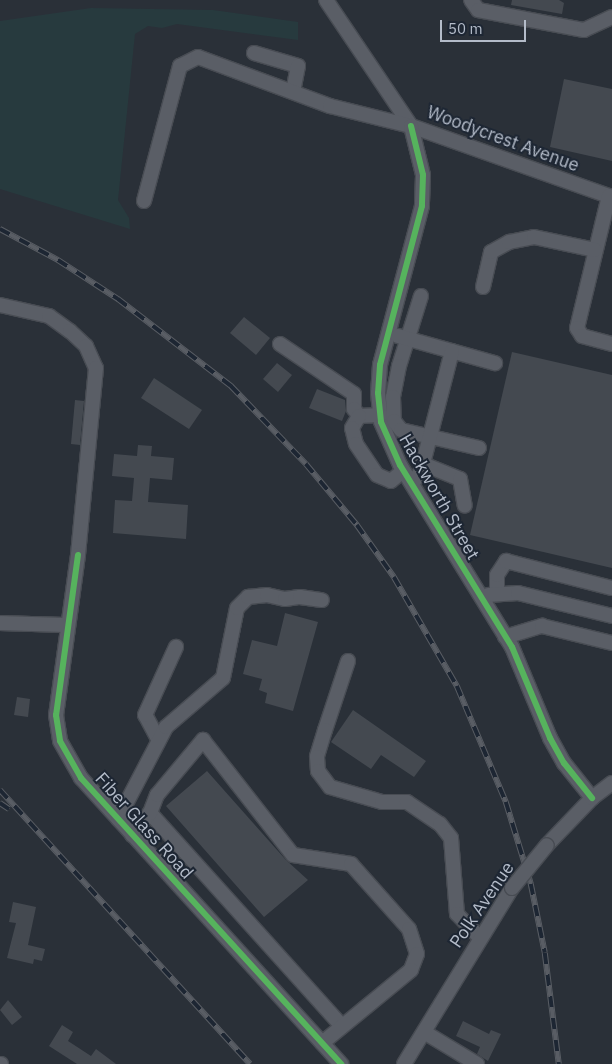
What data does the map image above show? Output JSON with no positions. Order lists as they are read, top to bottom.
{
  "streets": {
    "street": [
      "Woodycrest Avenue",
      "Hackworth Street",
      "Fiber Glass Road",
      "Polk Avenue"
    ]
  },
  "crossings": [
    ["Woodycrest Avenue", "Hackworth Street"],
    ["Hackworth Street", "Polk Avenue"]
  ],
  "scale_bar": "50 m"
}
